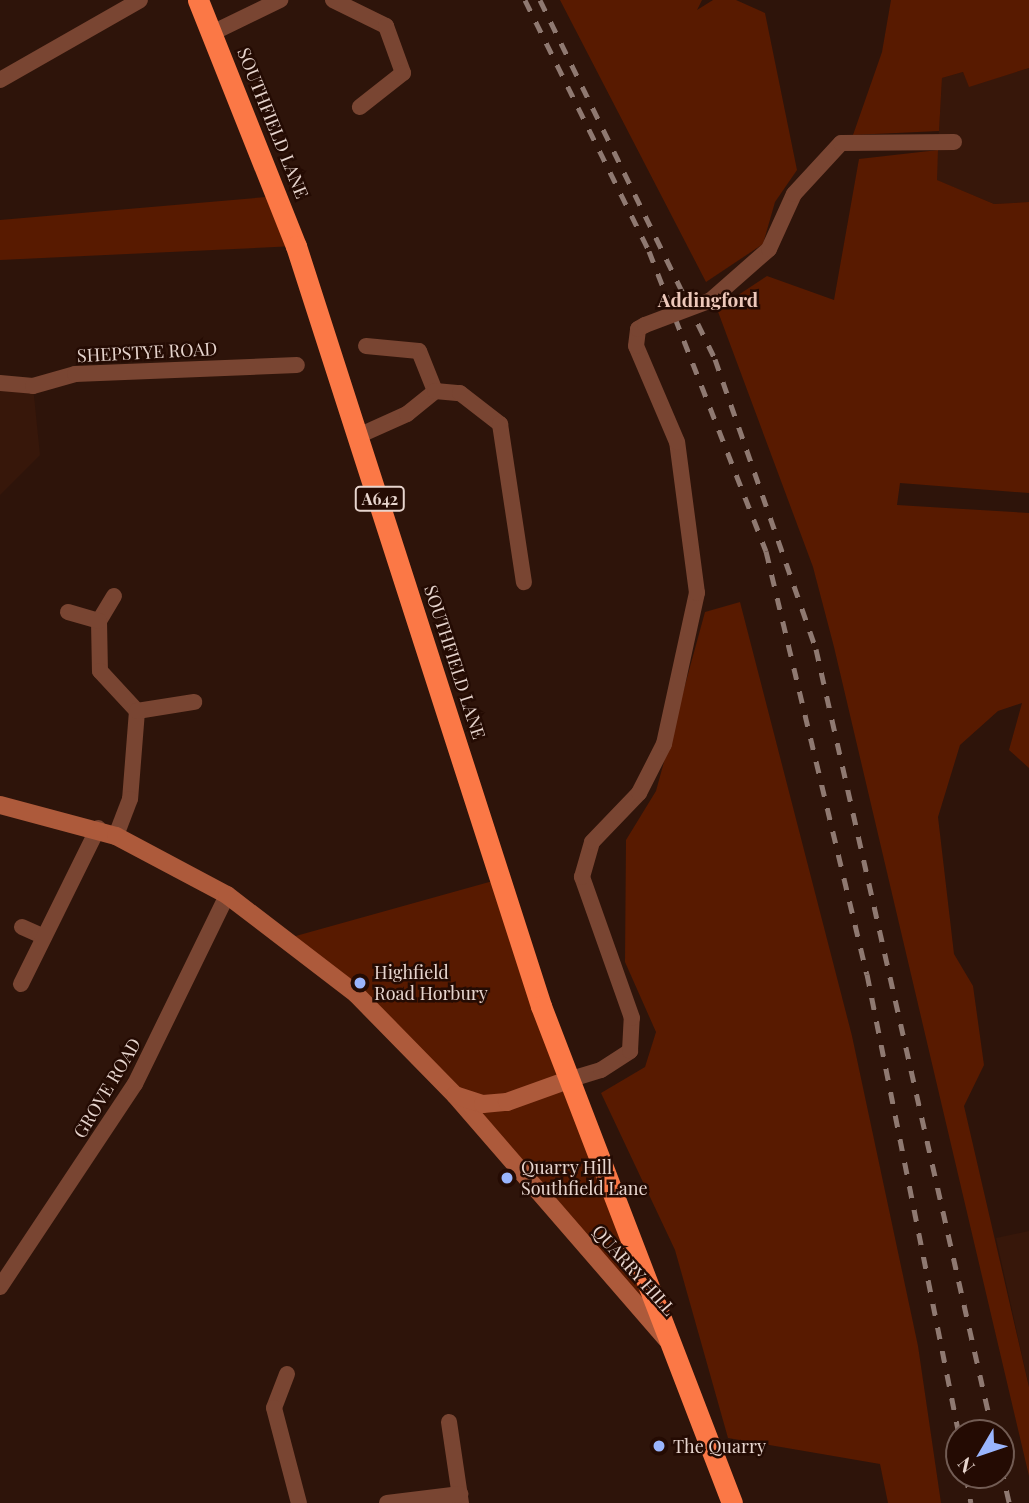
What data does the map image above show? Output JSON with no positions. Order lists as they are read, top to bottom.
{
  "streets": {
    "highway": ["SOUTHFIELD LANE", "A642", "QUARRY HILL"],
    "street": ["SHEPSTYE ROAD", "GROVE ROAD"]
  },
  "crossings": [
    ["SOUTHFIELD LANE", "QUARRY HILL"],
    ["GROVE ROAD", "QUARRY HILL"]
  ],
  "districts": ["Addingford"],
  "places": ["Highfield Road Horbury", "Quarry Hill Southfield Lane", "The Quarry"],
  "north": "bottom left"
}
